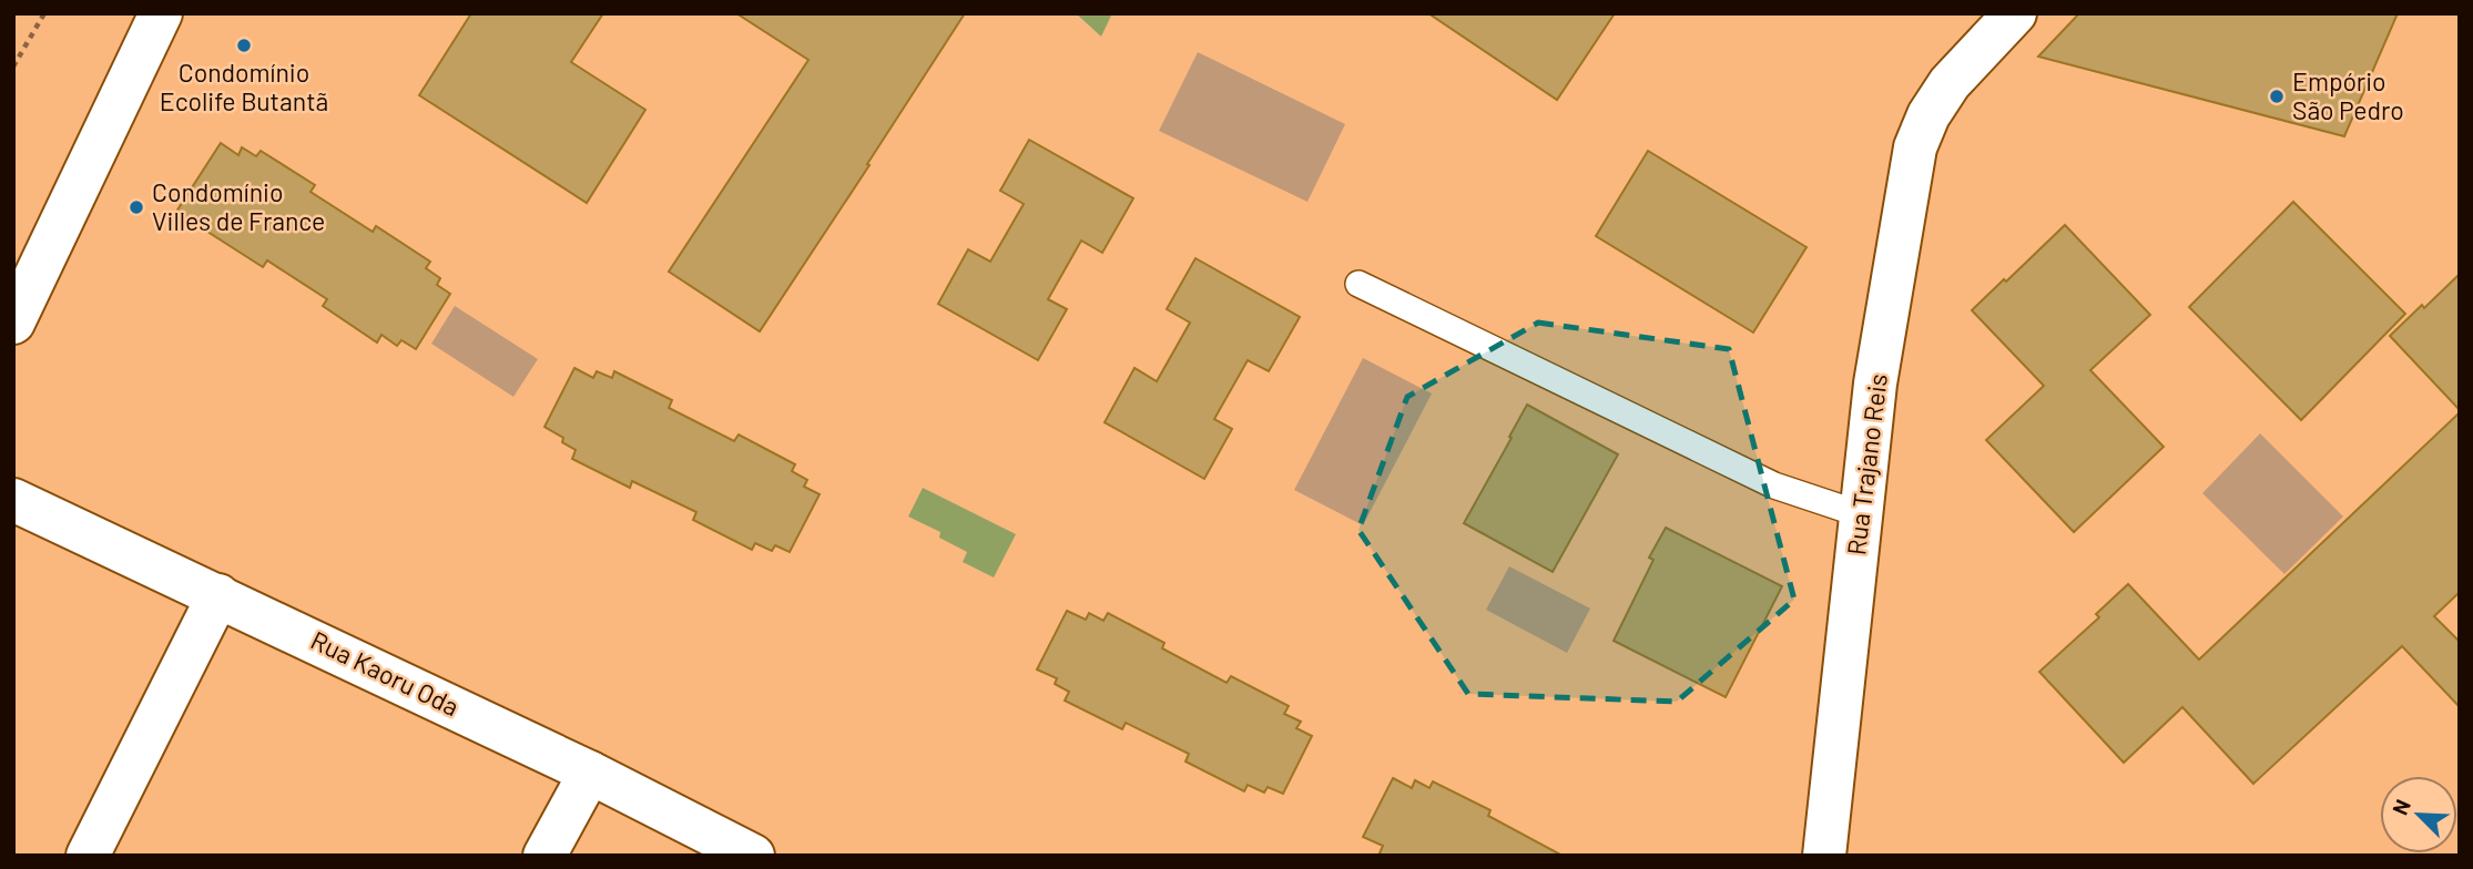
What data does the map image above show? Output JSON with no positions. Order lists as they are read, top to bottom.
{
  "streets": {
    "street": ["Rua Trajano Reis", "Rua Kaoru Oda"]
  },
  "places": ["Condomínio Ecolife Butantã", "Empório São Pedro", "Condomínio Villes de France"],
  "north": "top left"
}
